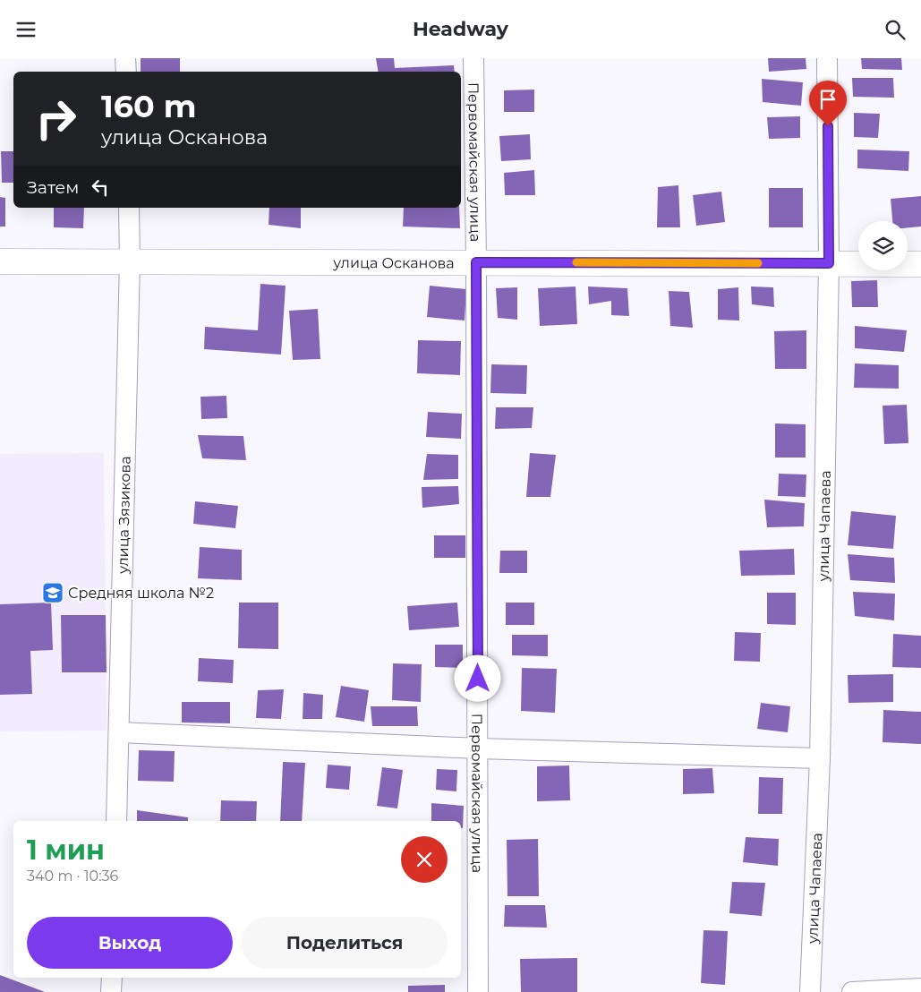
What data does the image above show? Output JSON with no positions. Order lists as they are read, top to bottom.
{
  "streets": {
    "main road": ["улица Осканова"],
    "street": ["Первомайская улица", "улица Зязикова", "улица Чапаева"]
  },
  "crossings": [
    ["Первомайская улица", "улица Осканова"],
    ["улица Осканова", "улица Зязикова"],
    ["улица Осканова", "улица Чапаева"]
  ],
  "places": {
    "school or university": ["Средняя школа №2"]
  },
  "page": {
    "header": "Headway",
    "turn": ["160 m", "улица Осканова"],
    "then": "Затем",
    "heading": ["1 мин", "340 m · 10:36"],
    "buttons": ["Выход", "Поделиться"]
  }
}
